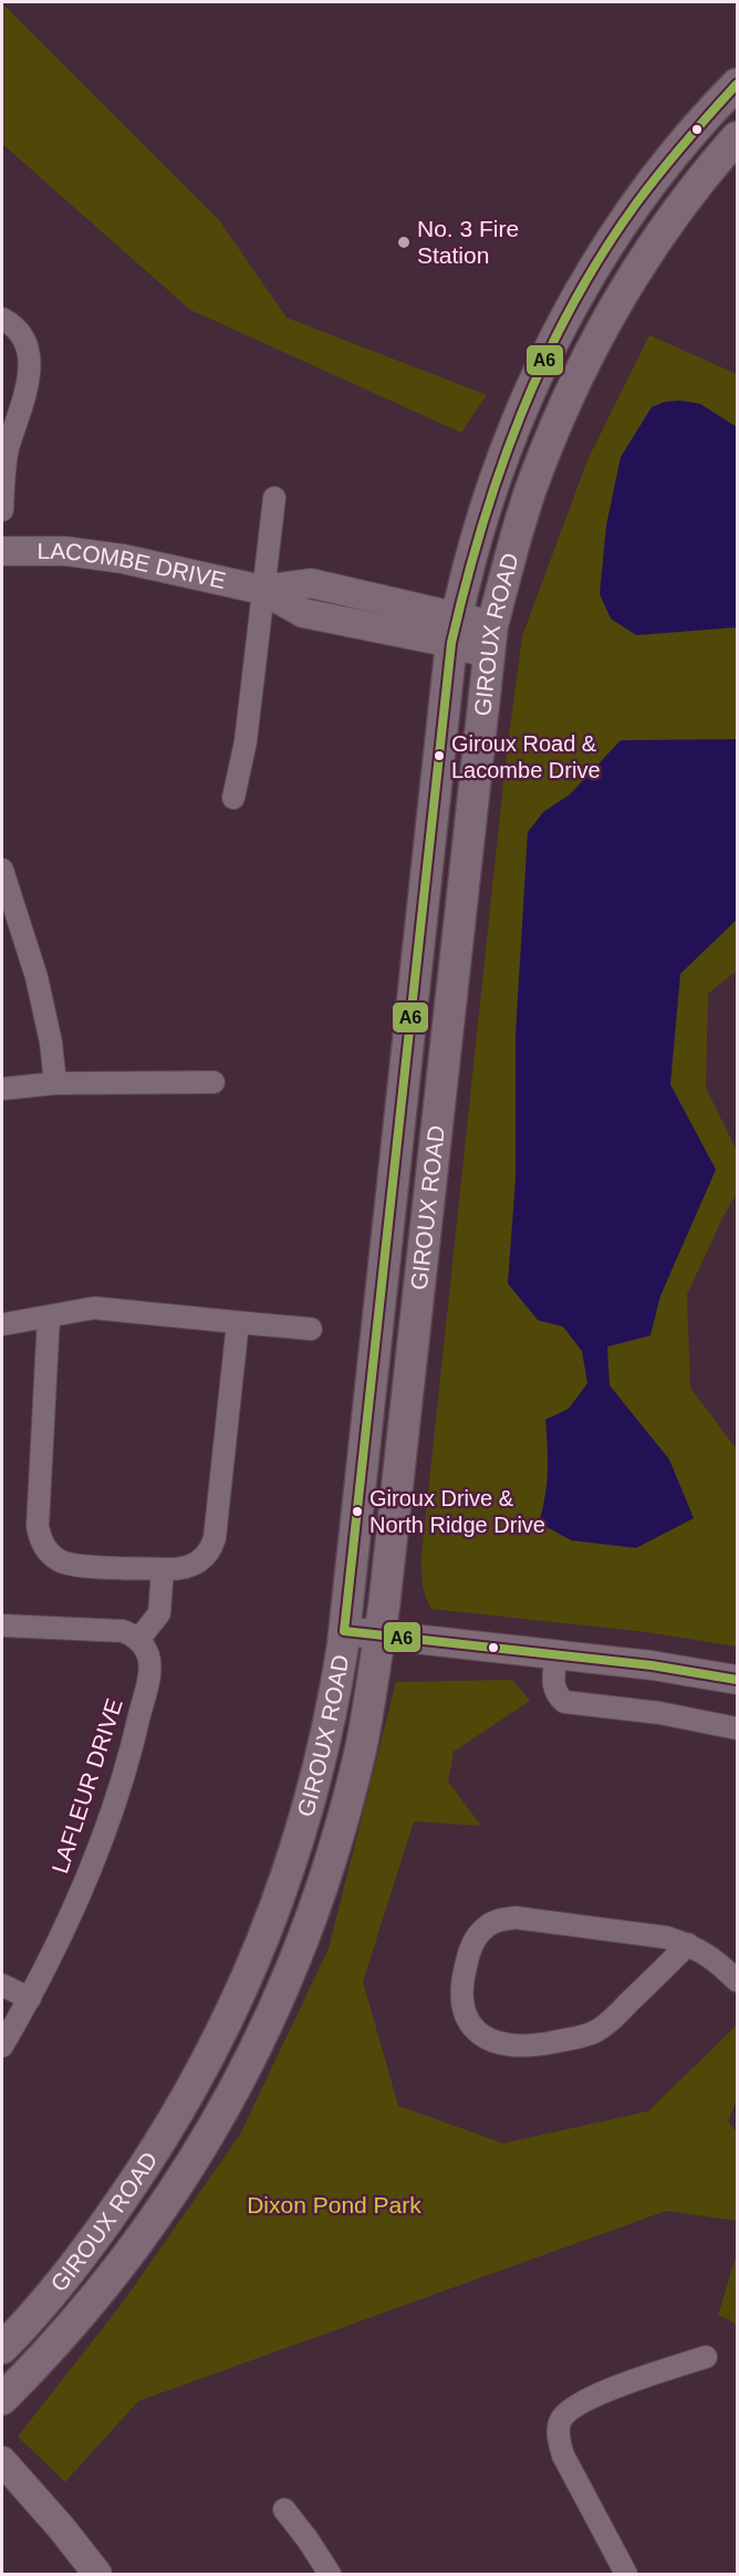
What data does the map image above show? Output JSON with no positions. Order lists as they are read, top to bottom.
{
  "streets": {
    "main road": ["GIROUX ROAD"],
    "street": ["LACOMBE DRIVE", "LAFLEUR DRIVE"]
  },
  "crossings": [
    ["LACOMBE DRIVE", "GIROUX ROAD"]
  ],
  "parks": ["Dixon Pond Park"],
  "places": ["No. 3 Fire Station", "Giroux Road & Lacombe Drive", "Giroux Drive & North Ridge Drive"],
  "lines": ["transit line A6"]
}
